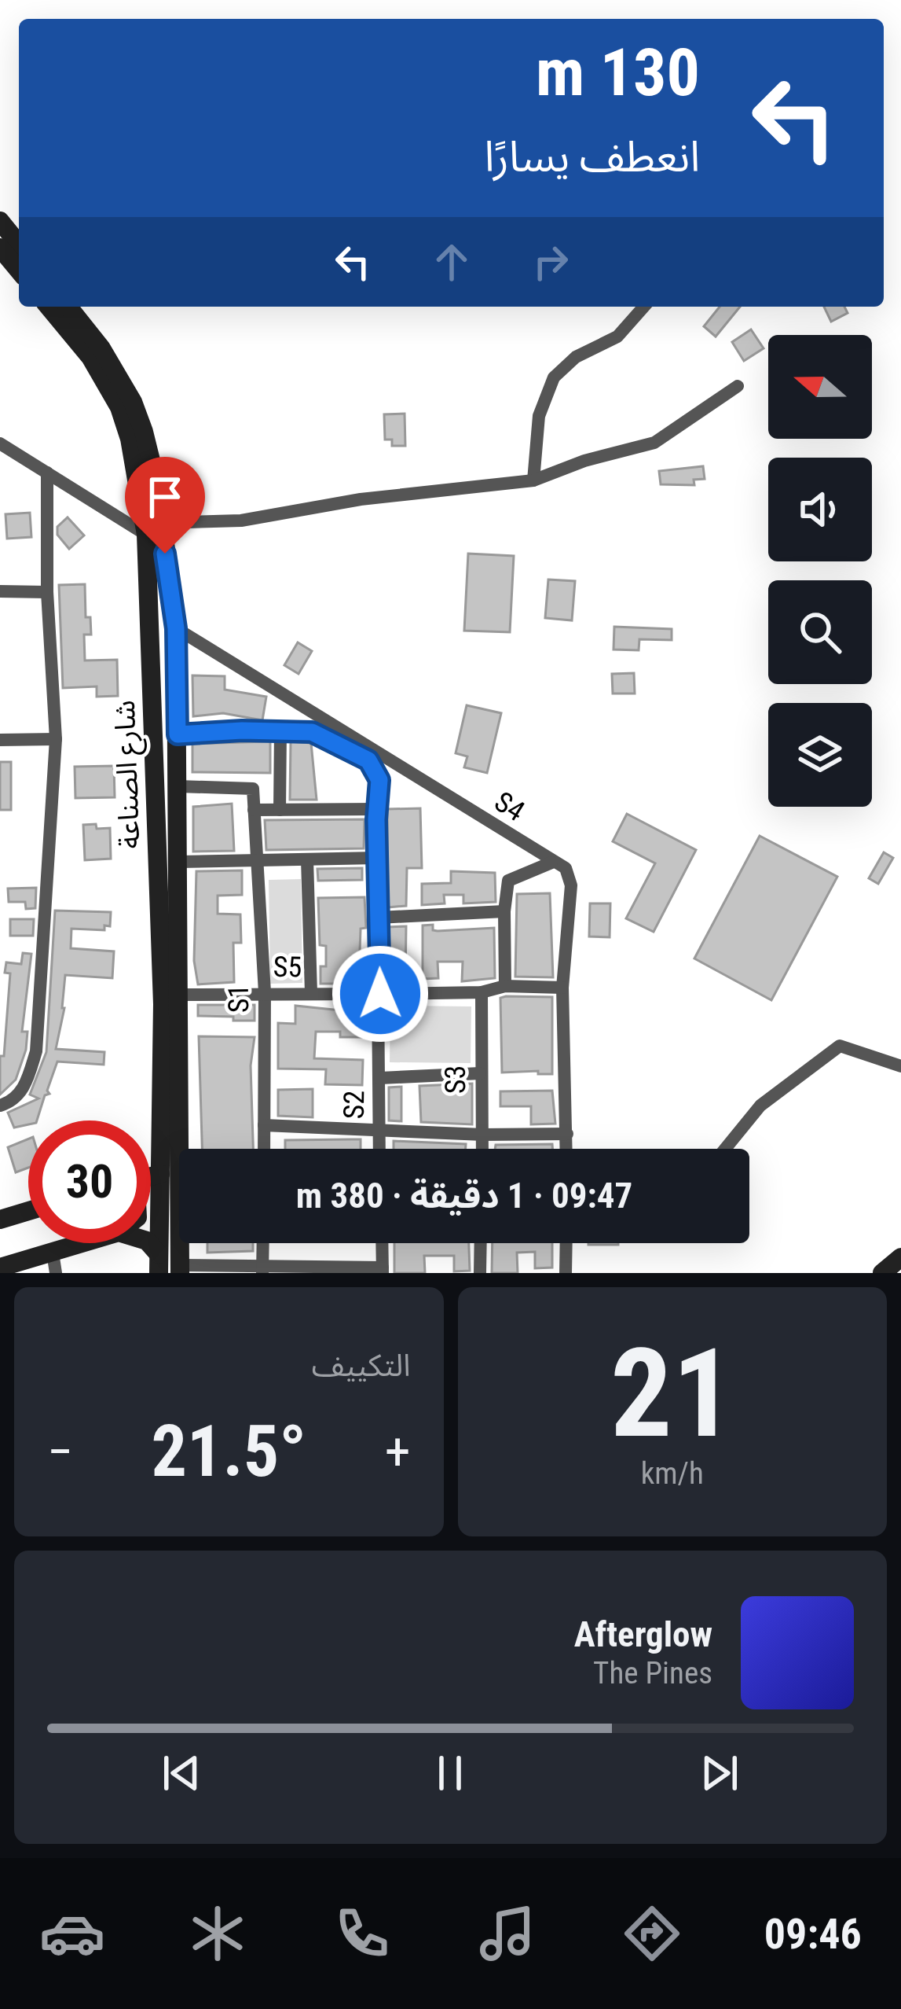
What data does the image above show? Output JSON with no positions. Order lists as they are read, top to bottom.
{
  "streets": {
    "main road": ["شارع الصناعة"],
    "street": [
      "S4",
      "S5",
      "S1",
      "S3",
      "S2"
    ]
  },
  "crossings": [
    ["شارع الصناعة", "S4"],
    ["شارع الصناعة", "S5"],
    ["شارع الصناعة", "S2"],
    ["S5", "S1"],
    ["S5", "S3"],
    ["S5", "S2"]
  ],
  "north": "left",
  "page": {
    "turn": ["130 m", "انعطف يسارًا"],
    "limit": "30",
    "trip": "09:47 · 1 دقيقة · 380 m",
    "tile": [
      ["21", "km/h"],
      "التكييف"
    ],
    "heat": ["−", "21.5°", "+"],
    "song": ["Afterglow", "The Pines"],
    "tabs": "09:46"
  }
}
